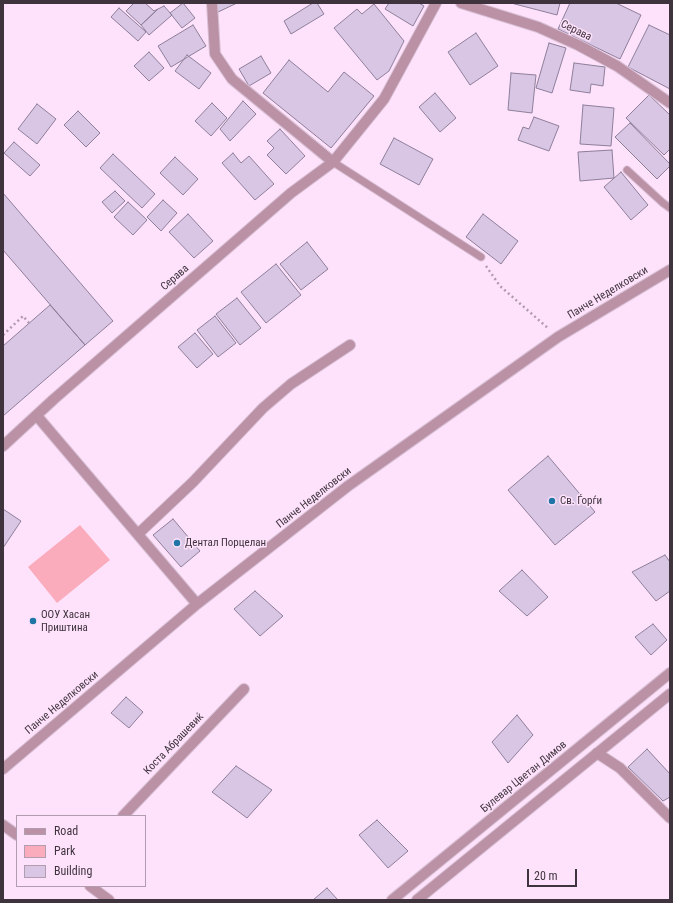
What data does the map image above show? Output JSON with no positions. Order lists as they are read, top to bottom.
{
  "streets": {
    "street": [
      "Серава",
      "Панче Неделковски",
      "Коста Абрашевиќ",
      "Булевар Цветан Димов"
    ]
  },
  "places": ["Св. Ѓорѓи", "Дентал Порцелан", "ООУ Хасан Приштина"],
  "legend": ["Road", "Park", "Building"],
  "scale_bar": "20 m"
}
